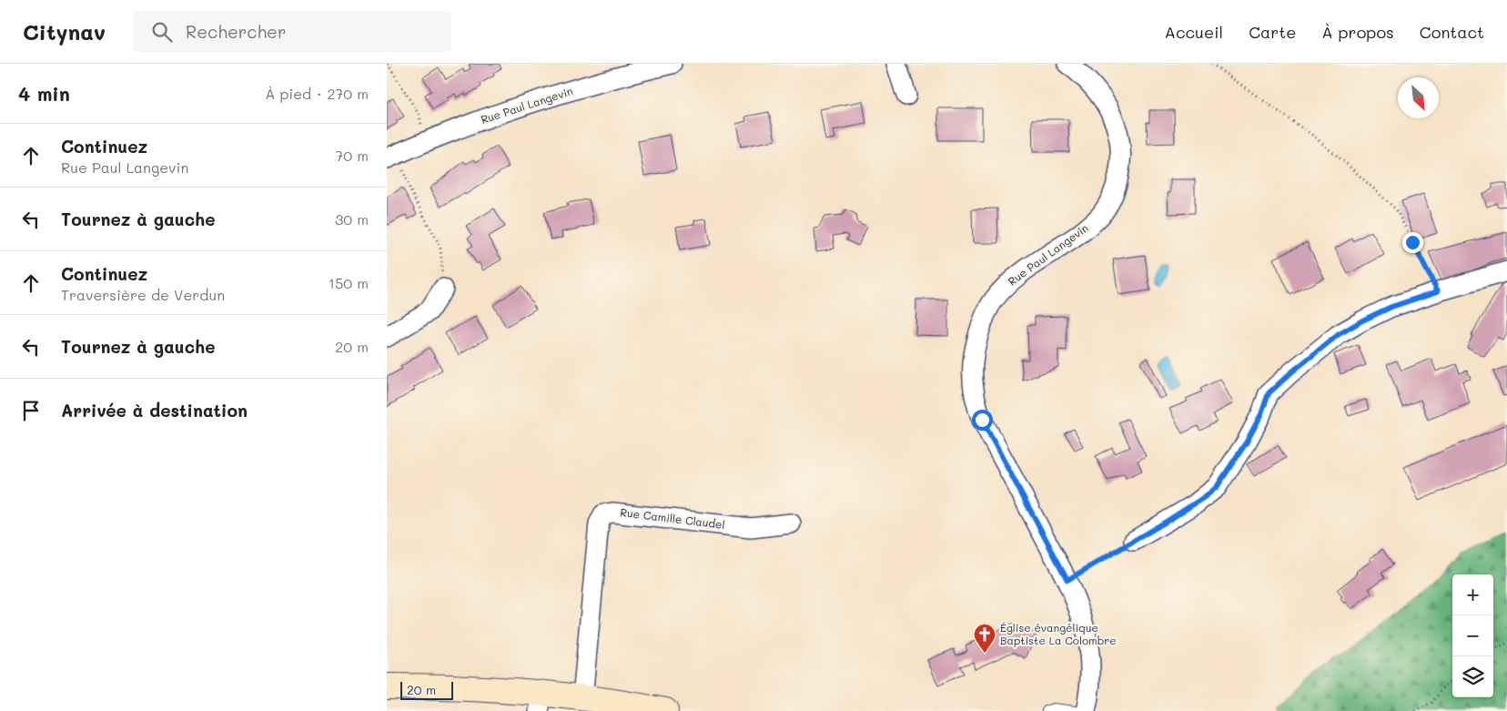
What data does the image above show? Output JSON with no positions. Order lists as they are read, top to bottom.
{
  "streets": {
    "street": ["Rue Paul Langevin", "Rue Camille Claudel"]
  },
  "places": {
    "church": ["Église évangélique Baptiste La Colombre"]
  },
  "scale_bar": "20 m",
  "north": "bottom right",
  "page": {
    "header": "Citynav",
    "search": "Rechercher",
    "nav": [
      "Accueil",
      "Carte",
      "À propos",
      "Contact"
    ],
    "heading": ["4 min", "À pied · 270 m"],
    "list": [
      ["Continuez", "Rue Paul Langevin", "70 m"],
      ["Tournez à gauche", "30 m"],
      ["Continuez", "Traversière de Verdun", "150 m"],
      ["Tournez à gauche", "20 m"],
      "Arrivée à destination"
    ],
    "map_buttons": ["+", "−"],
    "scale": "20 m"
  }
}
